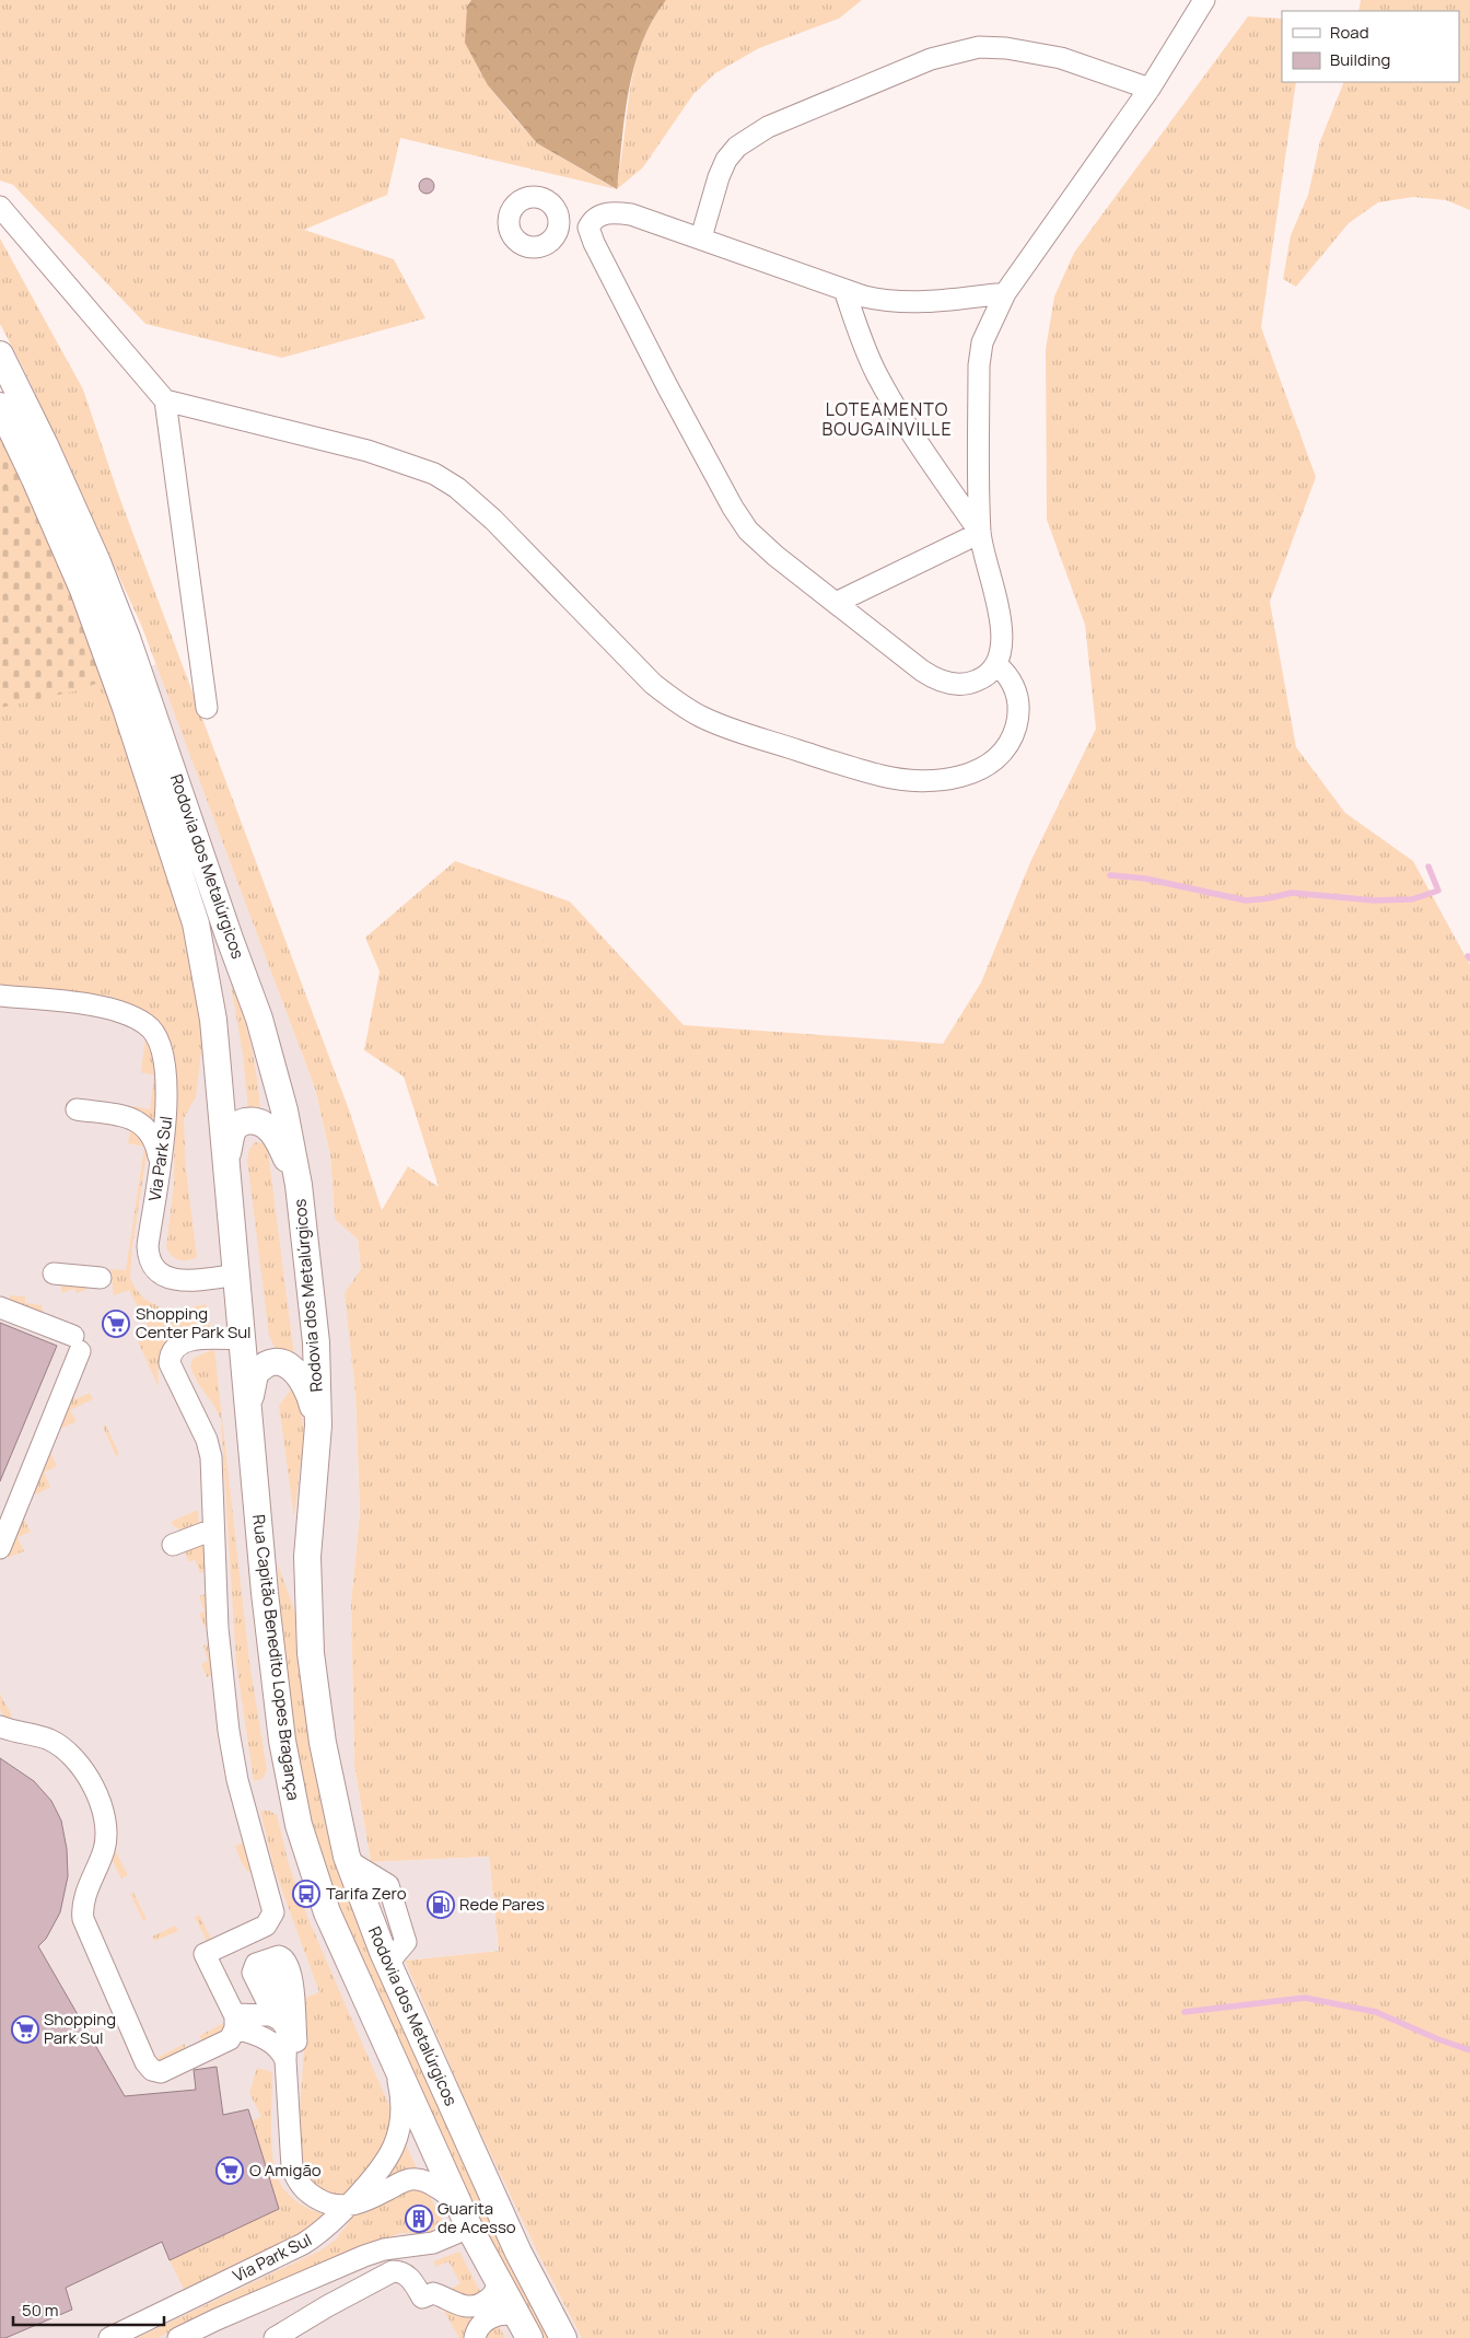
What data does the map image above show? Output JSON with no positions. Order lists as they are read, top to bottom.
{
  "streets": {
    "main road": ["Rodovia dos Metalúrgicos", "Rua Capitão Benedito Lopes Bragança"],
    "street": ["Via Park Sul"]
  },
  "crossings": [
    ["Rodovia dos Metalúrgicos", "Rua Capitão Benedito Lopes Bragança"],
    ["Via Park Sul", "Rua Capitão Benedito Lopes Bragança"]
  ],
  "districts": ["LOTEAMENTO BOUGAINVILLE"],
  "places": {
    "supermarket": ["Shopping Center Park Sul", "Shopping Park Sul", "O Amigão"],
    "bus stop": ["Tarifa Zero"],
    "fuel station": ["Rede Pares"],
    "building": ["Guarita de Acesso"]
  },
  "legend": ["Road", "Building"],
  "scale_bar": "50 m"
}
